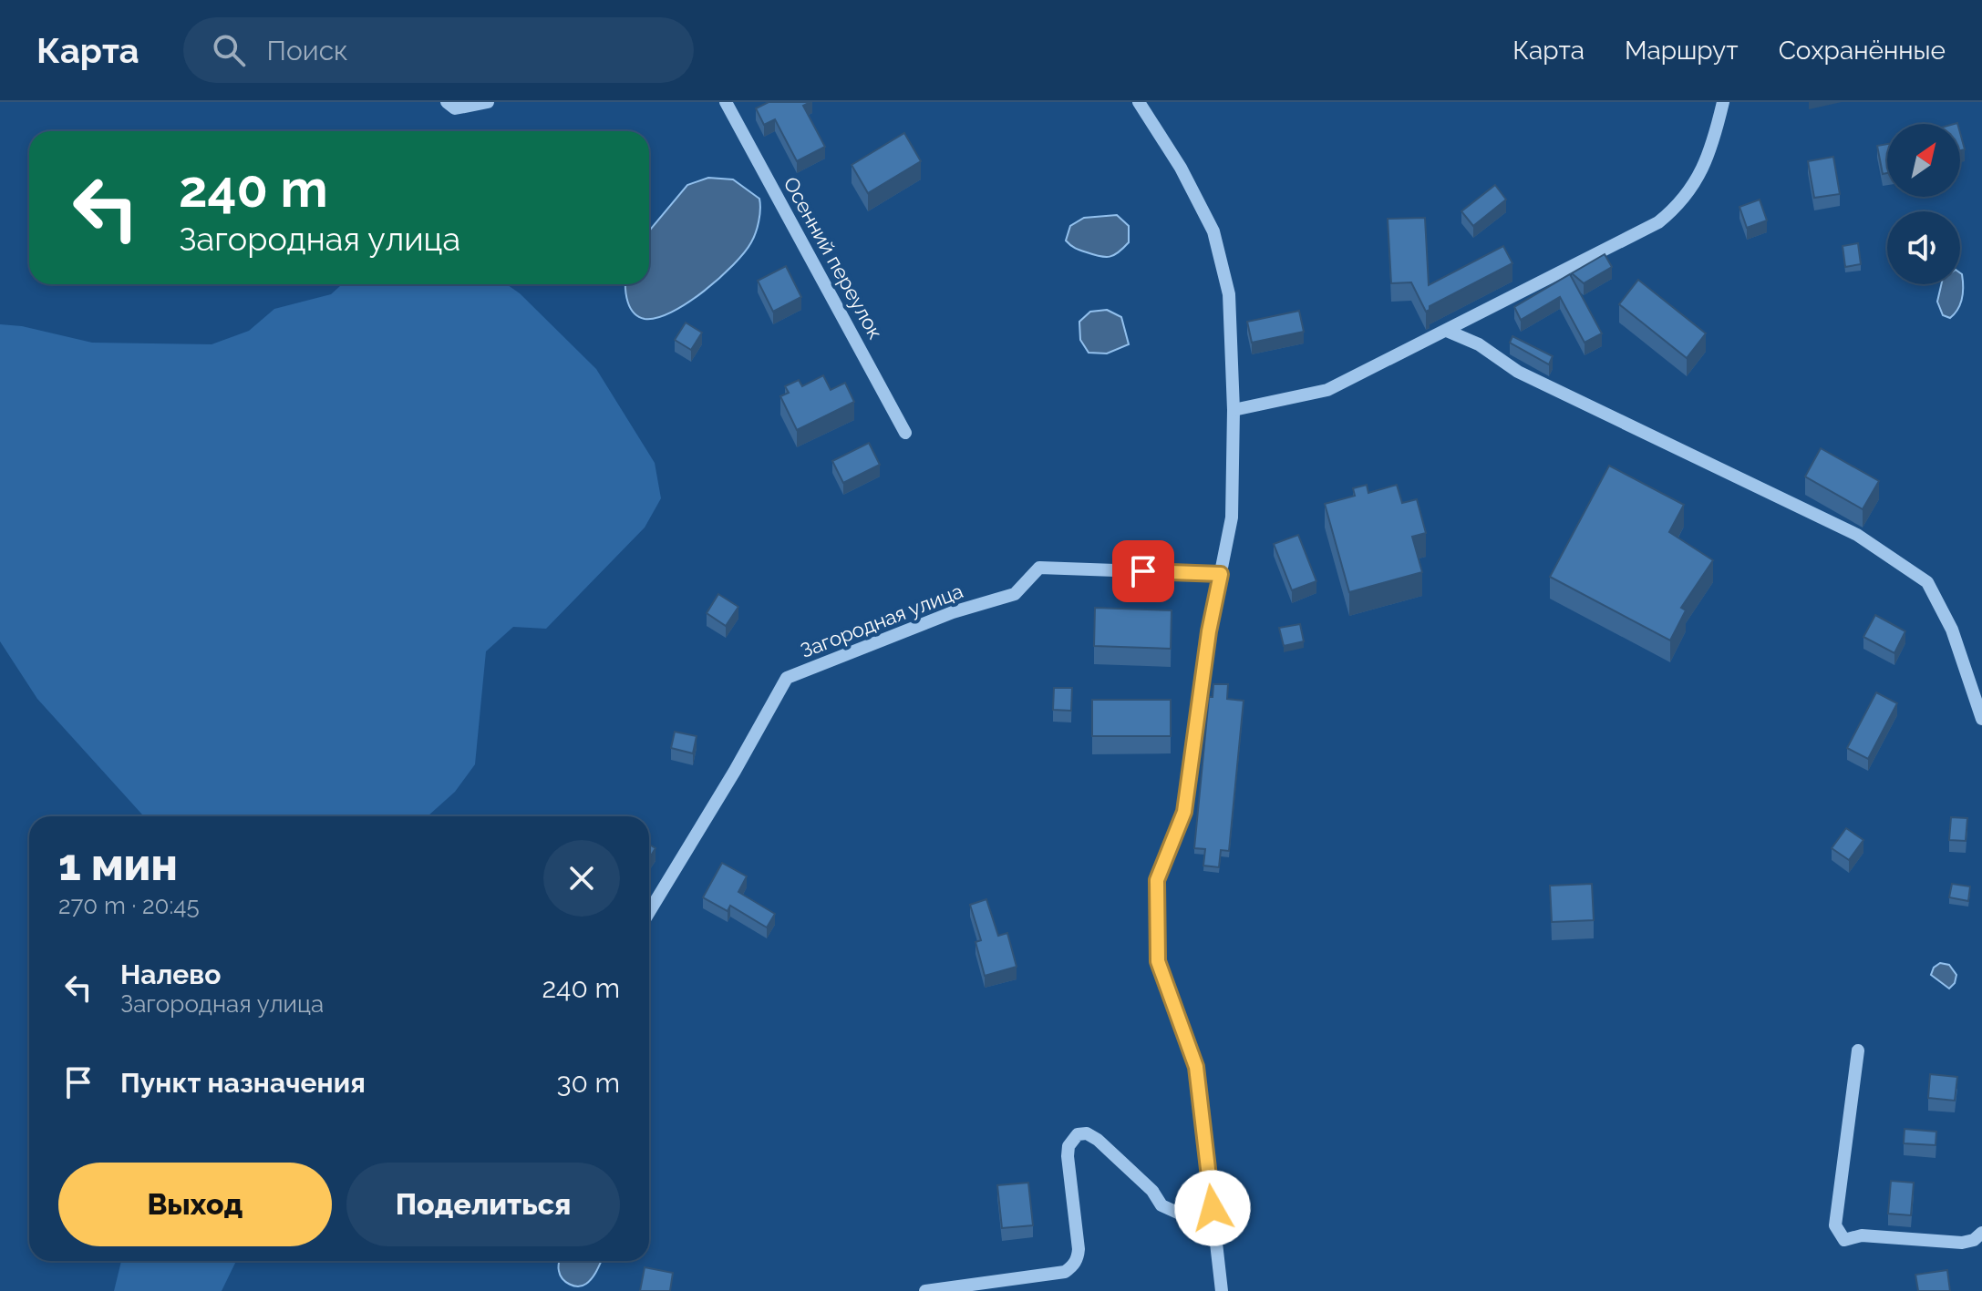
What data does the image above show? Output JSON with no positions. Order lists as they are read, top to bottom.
{
  "streets": {
    "street": ["Осенний переулок", "Загородная улица"]
  },
  "north": "top right",
  "page": {
    "header": "Карта",
    "search": "Поиск",
    "nav": ["Карта", "Маршрут", "Сохранённые"],
    "turn": ["240 m", "Загородная улица"],
    "heading": ["1 мин", "270 m · 20:45"],
    "list": [
      {
        "name": "Налево",
        "note": "Загородная улица",
        "value": "240 m"
      },
      {
        "name": "Пункт назначения",
        "value": "30 m"
      }
    ],
    "buttons": ["Выход", "Поделиться"]
  }
}
